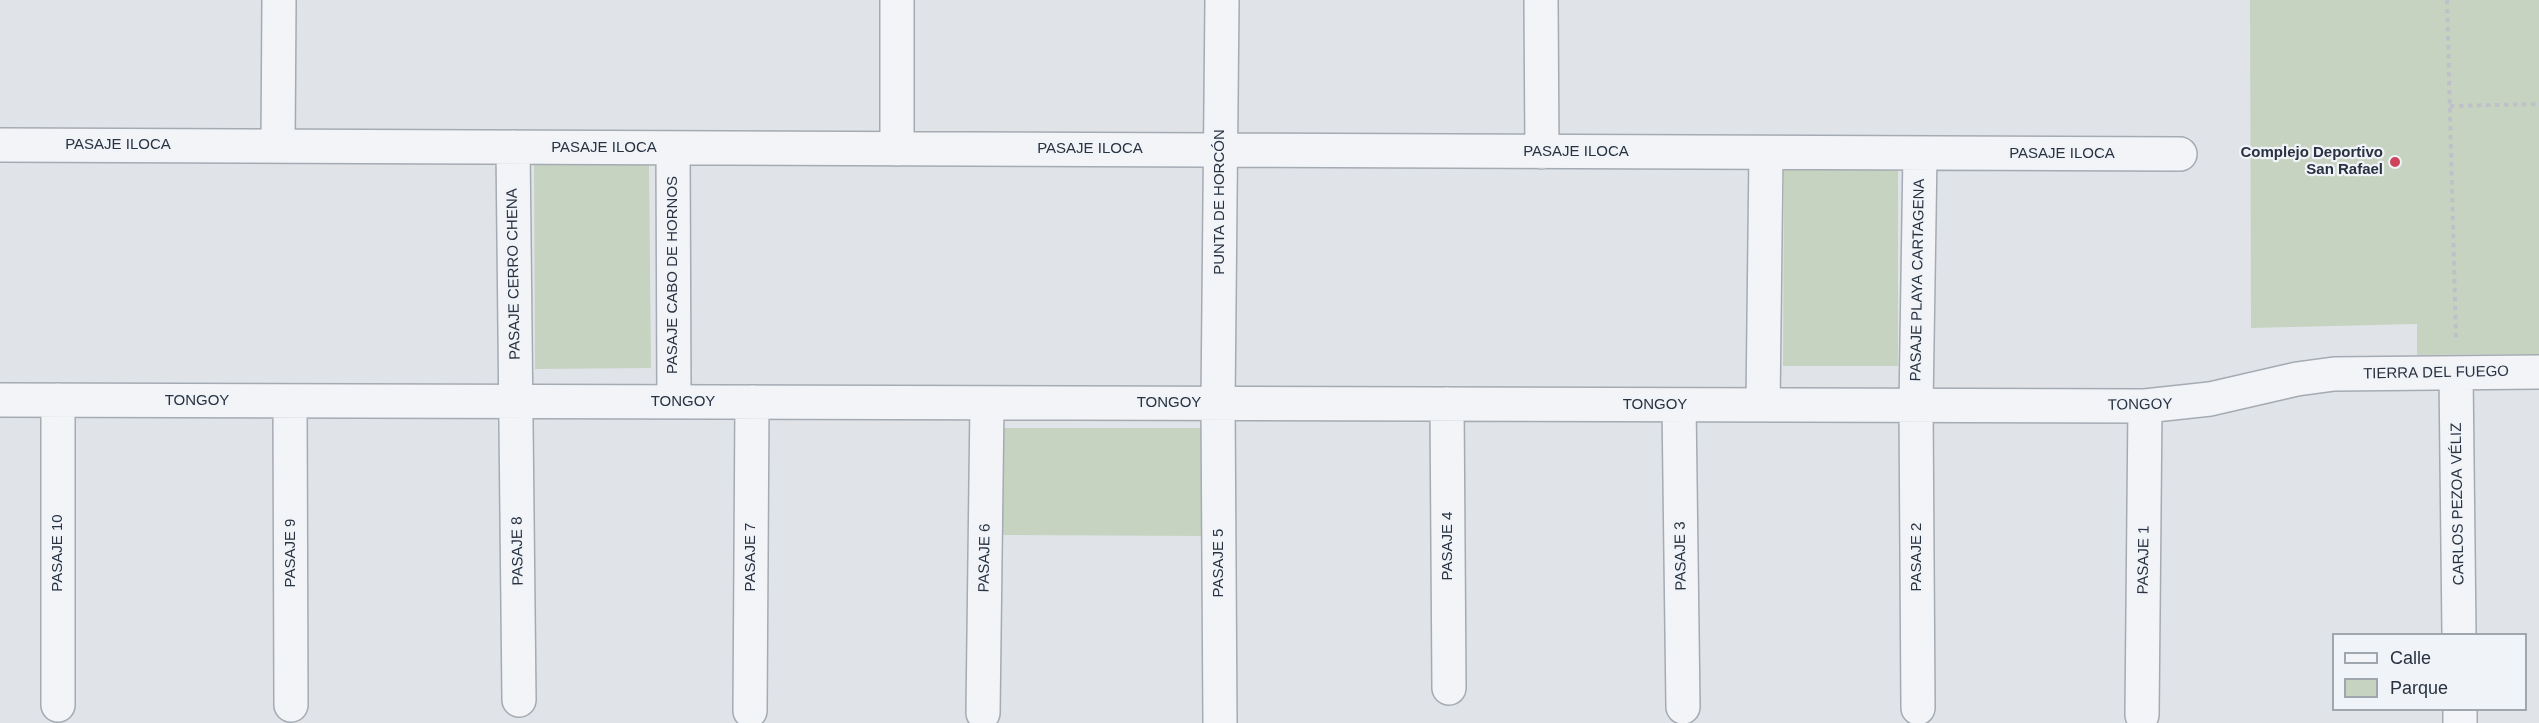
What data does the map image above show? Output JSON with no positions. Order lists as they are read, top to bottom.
{
  "streets": {
    "street": [
      "PASAJE ILOCA",
      "PUNTA DE HORCÓN",
      "PASAJE CERRO CHENA",
      "PASAJE CABO DE HORNOS",
      "PASAJE PLAYA CARTAGENA",
      "TIERRA DEL FUEGO",
      "TONGOY",
      "CARLOS PEZOA VÉLIZ",
      "PASAJE 4",
      "PASAJE 8",
      "PASAJE 10",
      "PASAJE 9",
      "PASAJE 3",
      "PASAJE 7",
      "PASAJE 2",
      "PASAJE 6",
      "PASAJE 1",
      "PASAJE 5"
    ]
  },
  "crossings": [
    ["PASAJE ILOCA", "PUNTA DE HORCÓN"],
    ["PASAJE ILOCA", "PASAJE CERRO CHENA"],
    ["PASAJE ILOCA", "PASAJE CABO DE HORNOS"],
    ["PASAJE ILOCA", "PASAJE PLAYA CARTAGENA"],
    ["PUNTA DE HORCÓN", "TONGOY"],
    ["PUNTA DE HORCÓN", "PASAJE 5"],
    ["PASAJE CERRO CHENA", "TONGOY"],
    ["PASAJE CERRO CHENA", "PASAJE 8"],
    ["PASAJE CABO DE HORNOS", "TONGOY"],
    ["PASAJE PLAYA CARTAGENA", "TONGOY"],
    ["PASAJE PLAYA CARTAGENA", "PASAJE 2"],
    ["TIERRA DEL FUEGO", "TONGOY"],
    ["TIERRA DEL FUEGO", "CARLOS PEZOA VÉLIZ"],
    ["TONGOY", "PASAJE 4"],
    ["TONGOY", "PASAJE 8"],
    ["TONGOY", "PASAJE 10"],
    ["TONGOY", "PASAJE 9"],
    ["TONGOY", "PASAJE 3"],
    ["TONGOY", "PASAJE 7"],
    ["TONGOY", "PASAJE 2"],
    ["TONGOY", "PASAJE 6"],
    ["TONGOY", "PASAJE 1"],
    ["TONGOY", "PASAJE 5"]
  ],
  "places": ["Complejo Deportivo San Rafael"],
  "legend": ["Calle", "Parque"]
}
